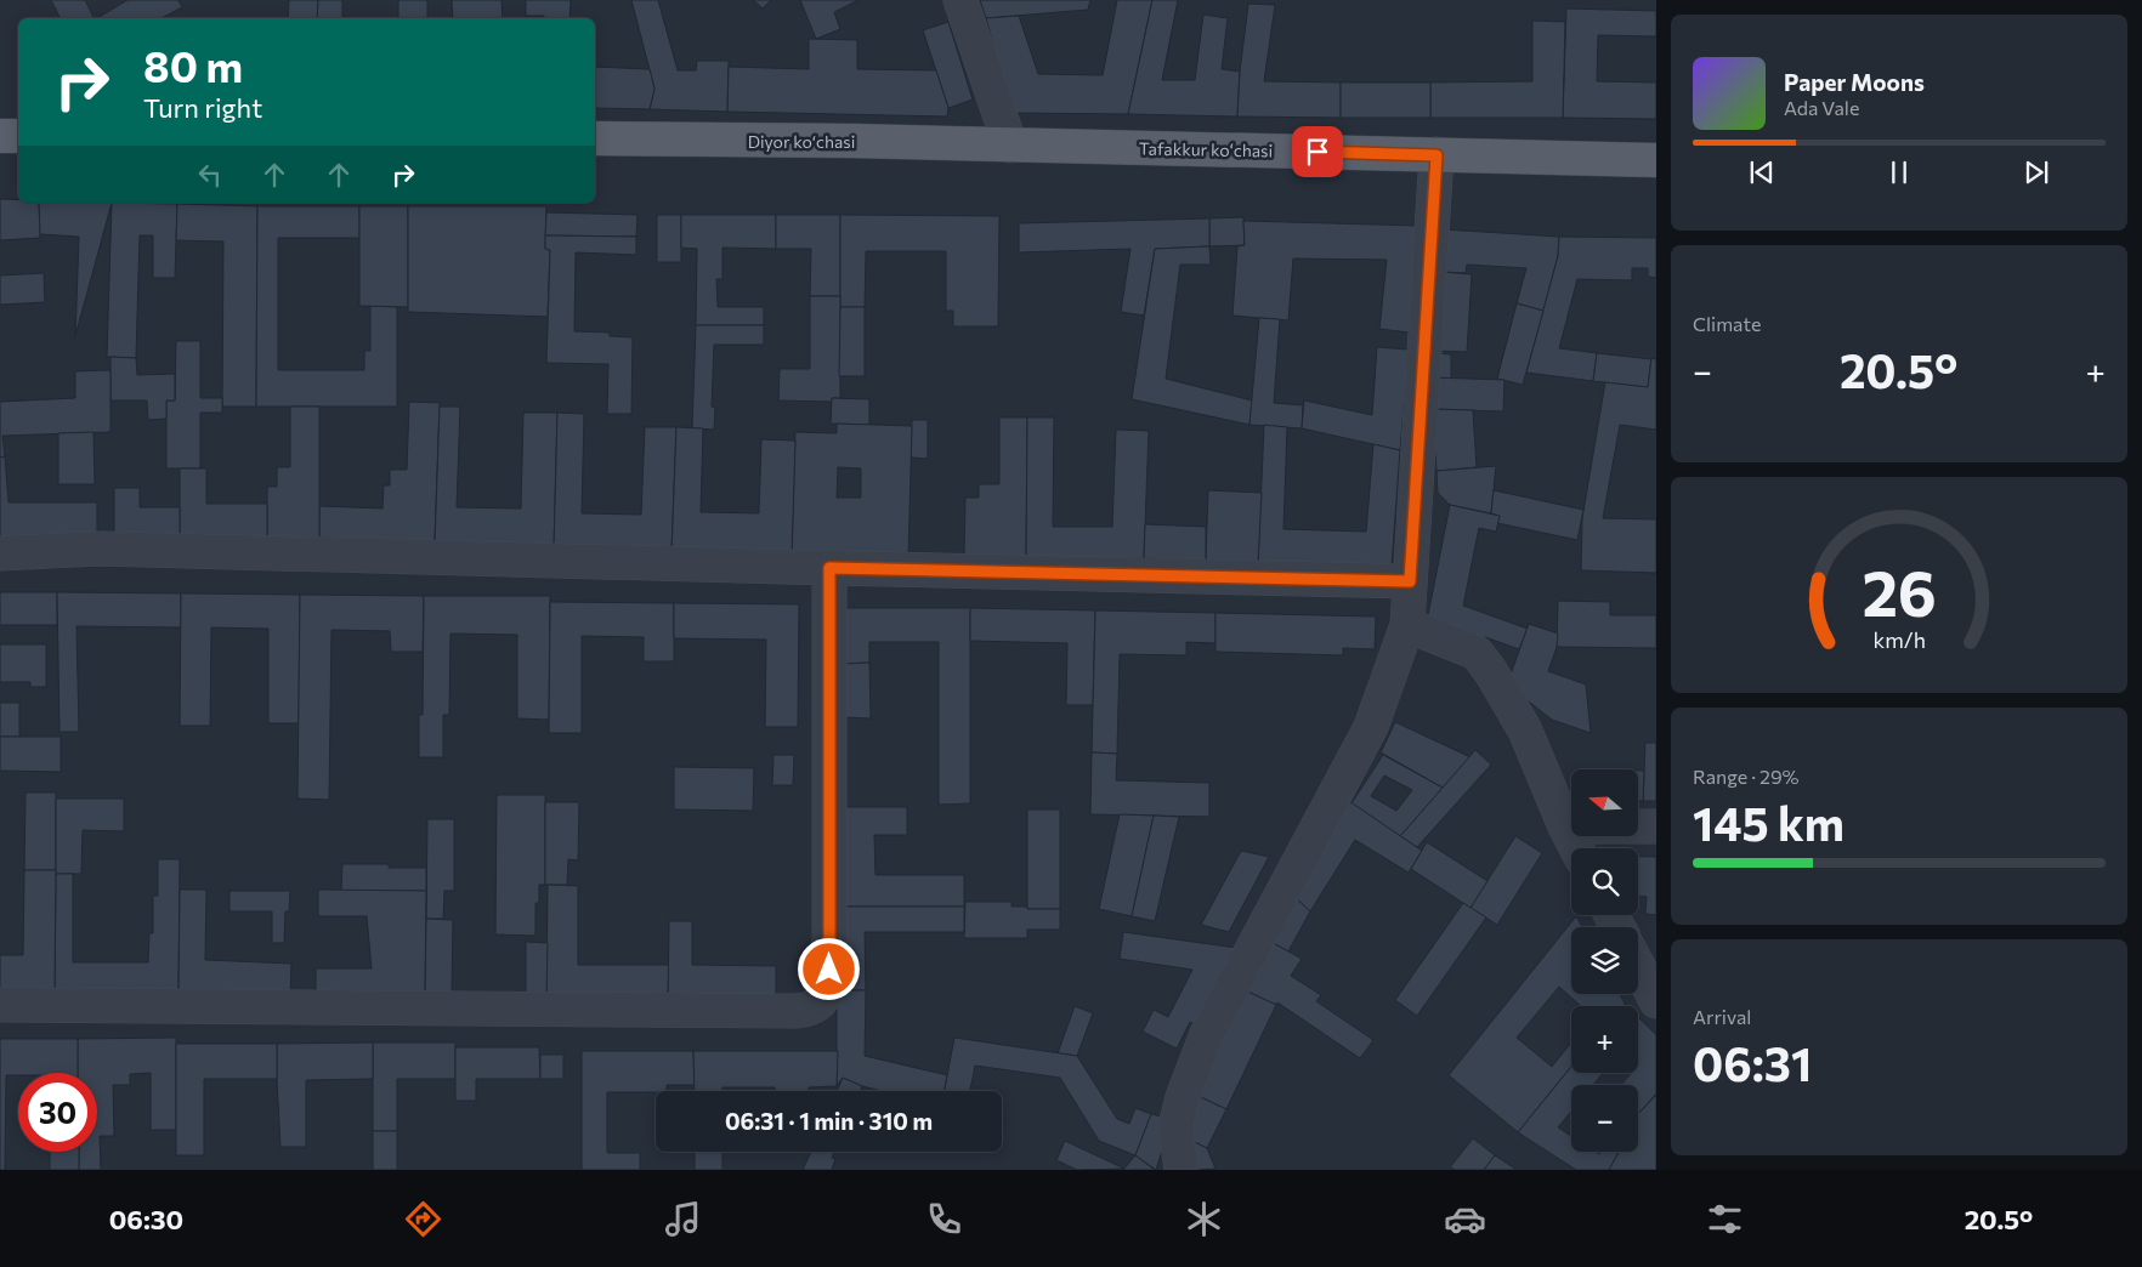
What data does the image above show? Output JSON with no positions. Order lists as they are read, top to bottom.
{
  "streets": {
    "main road": ["Diyor koʻchasi", "Tafakkur koʻchasi"]
  },
  "crossings": [
    ["Diyor koʻchasi", "Tafakkur koʻchasi"]
  ],
  "north": "left",
  "page": {
    "turn": ["80 m", "Turn right"],
    "song": ["Paper Moons", "Ada Vale"],
    "tile": [
      "Climate",
      ["Range · 29%", "145 km"],
      ["Arrival", "06:31"]
    ],
    "heat": ["−", "20.5°", "+"],
    "map_buttons": ["+", "−"],
    "limit": "30",
    "trip": "06:31 · 1 min · 310 m",
    "tabs": ["06:30", "20.5°"],
    "gauge": ["26", "km/h"]
  }
}
